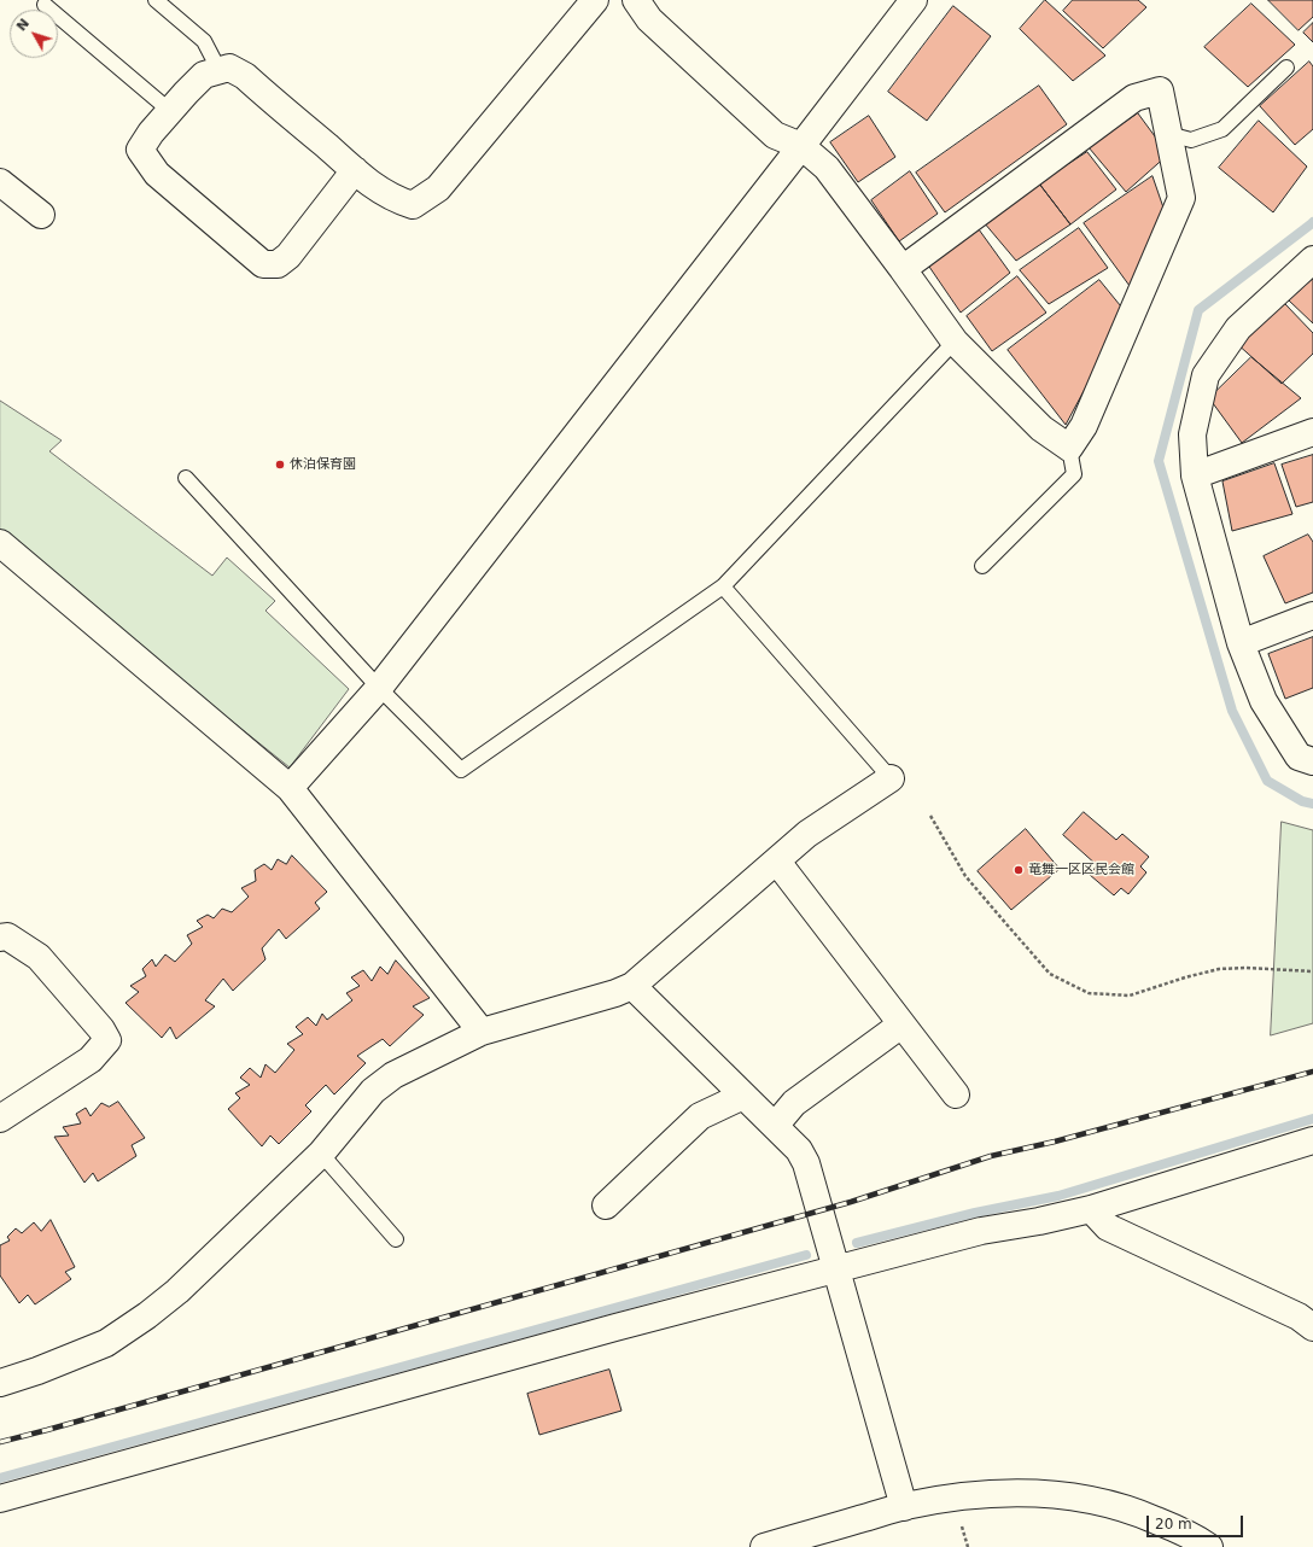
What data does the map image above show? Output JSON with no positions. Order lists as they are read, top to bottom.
{
  "places": ["休泊保育園", "竜舞一区区民会館"],
  "scale_bar": "20 m",
  "north": "top left"
}
